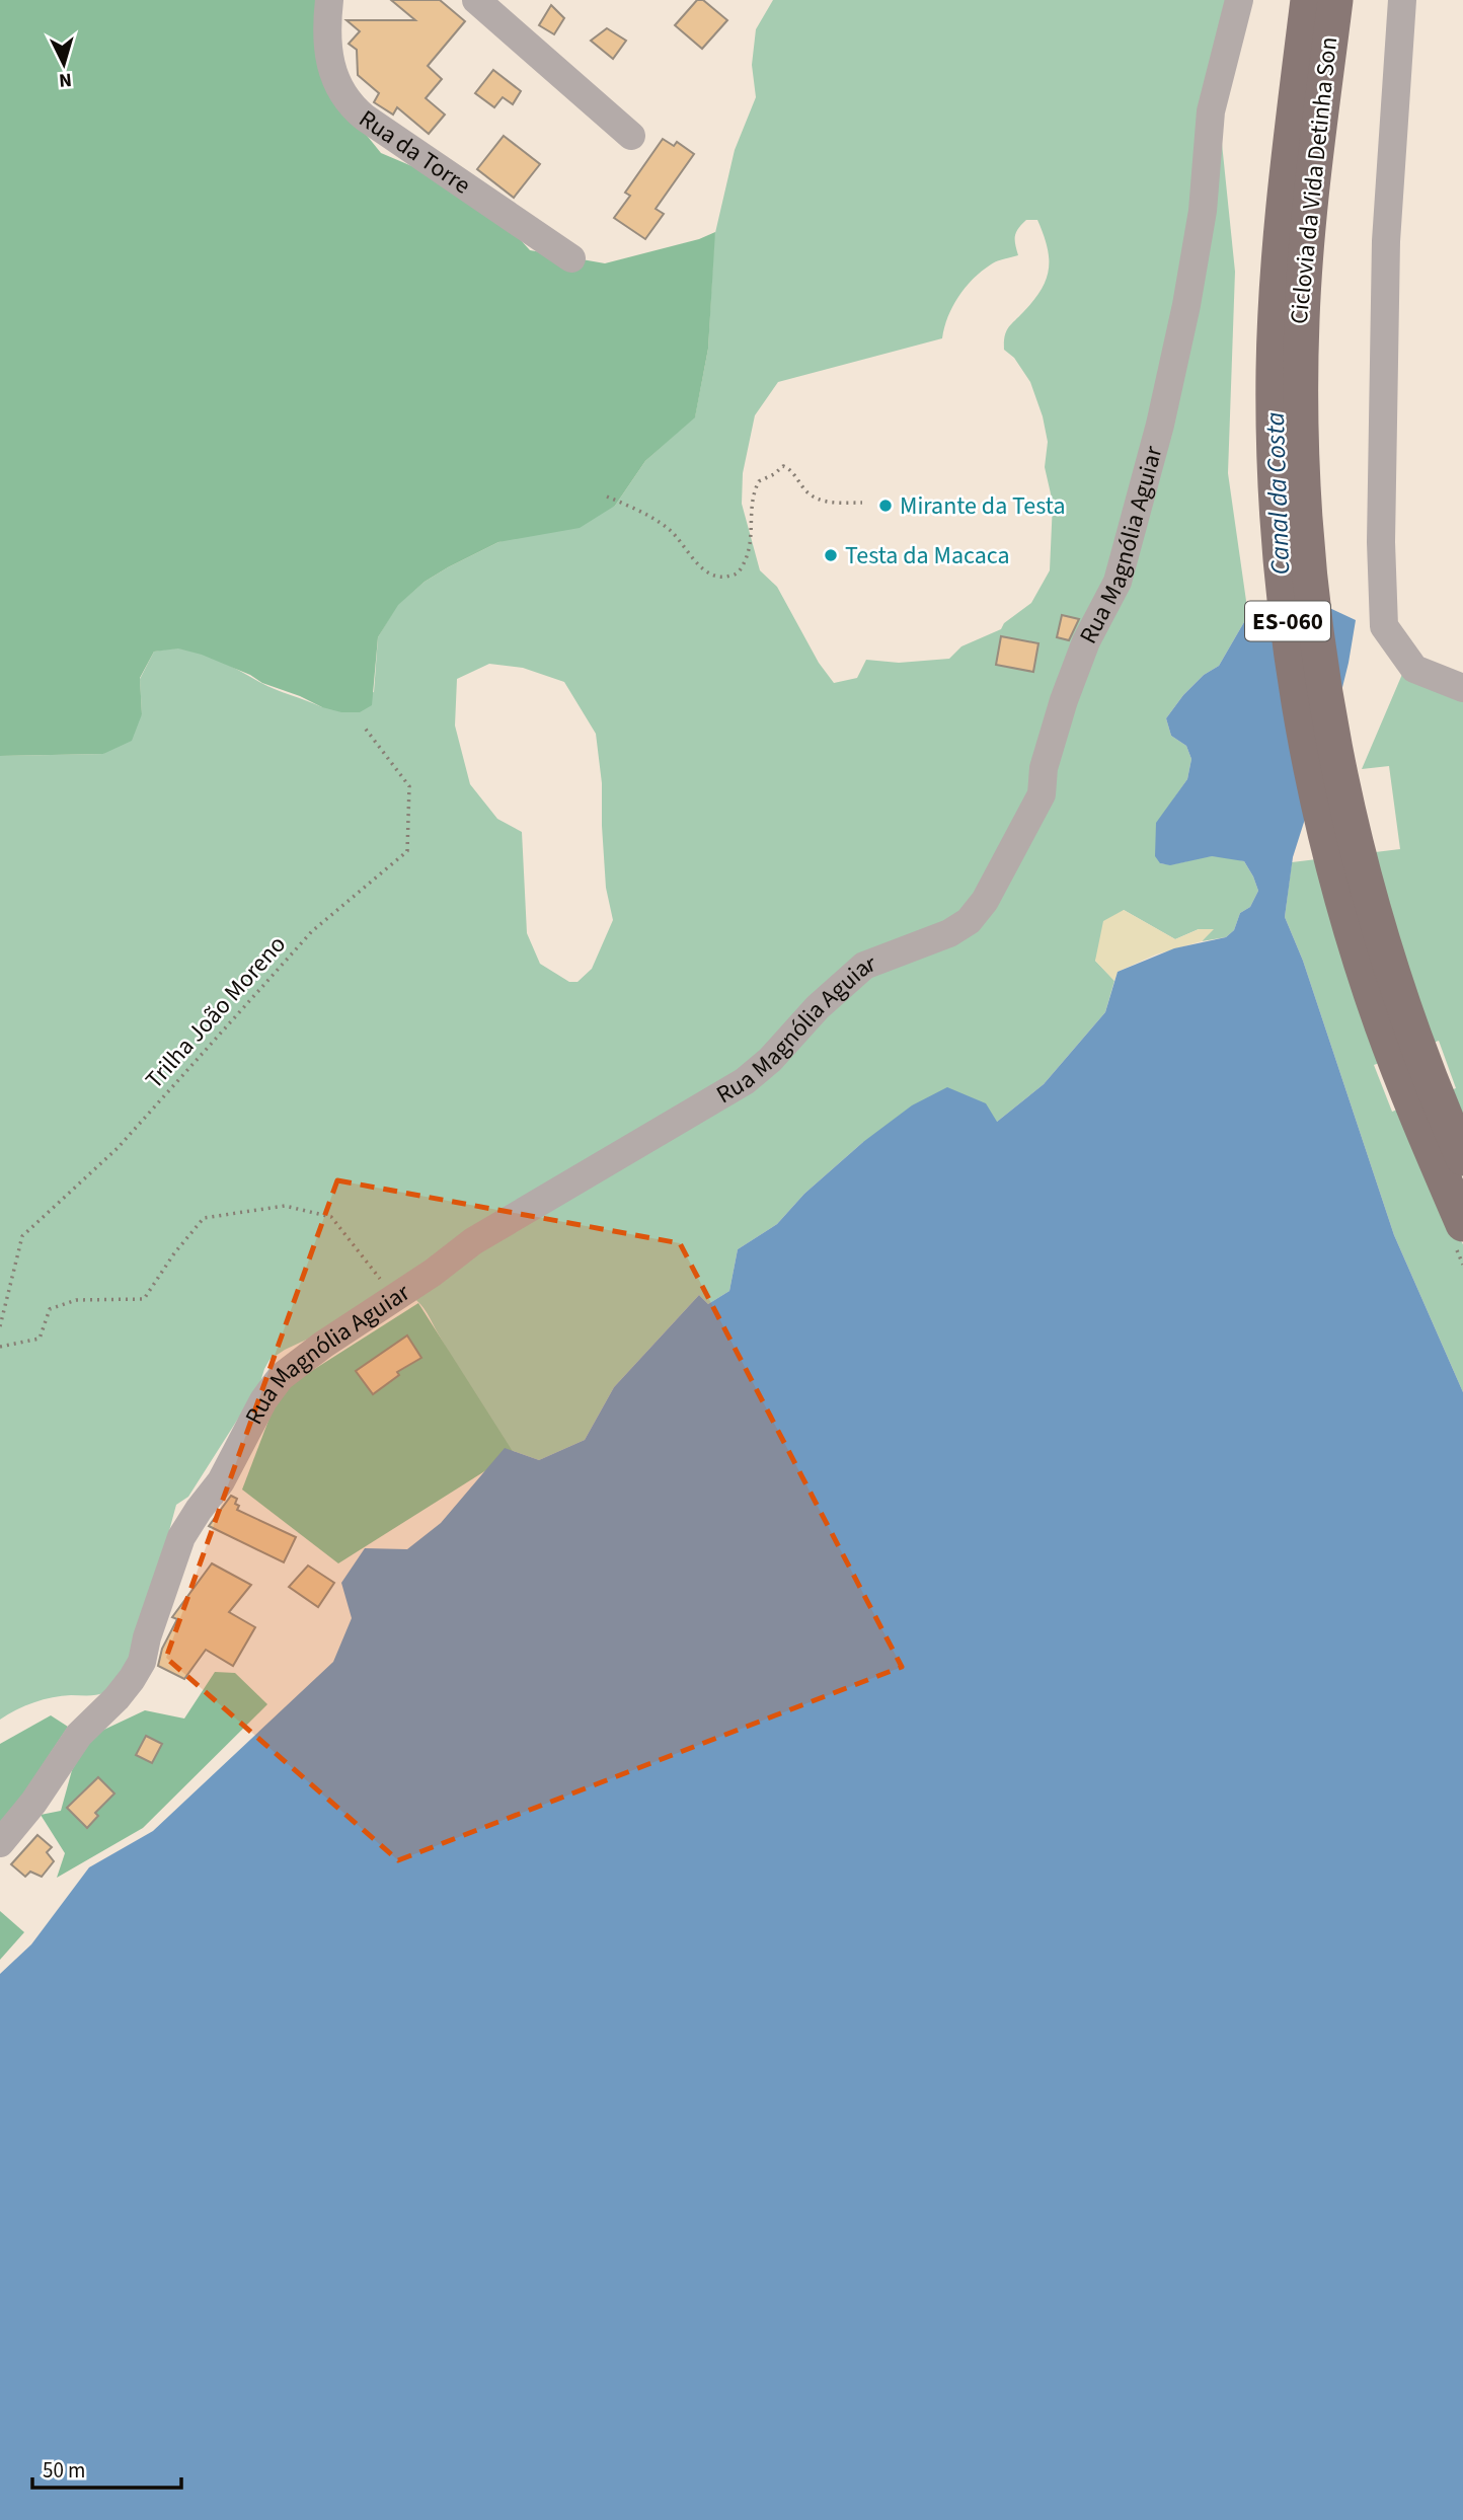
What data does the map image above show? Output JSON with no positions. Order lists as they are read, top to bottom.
{
  "streets": {
    "main road": ["ES-060"],
    "street": ["Rua da Torre", "Rua Magnólia Aguiar"],
    "path": ["Trilha João Moreno"]
  },
  "water": ["Canal da Costa"],
  "places": ["Mirante da Testa", "Testa da Macaca"],
  "scale_bar": "50 m",
  "north": "bottom"
}
